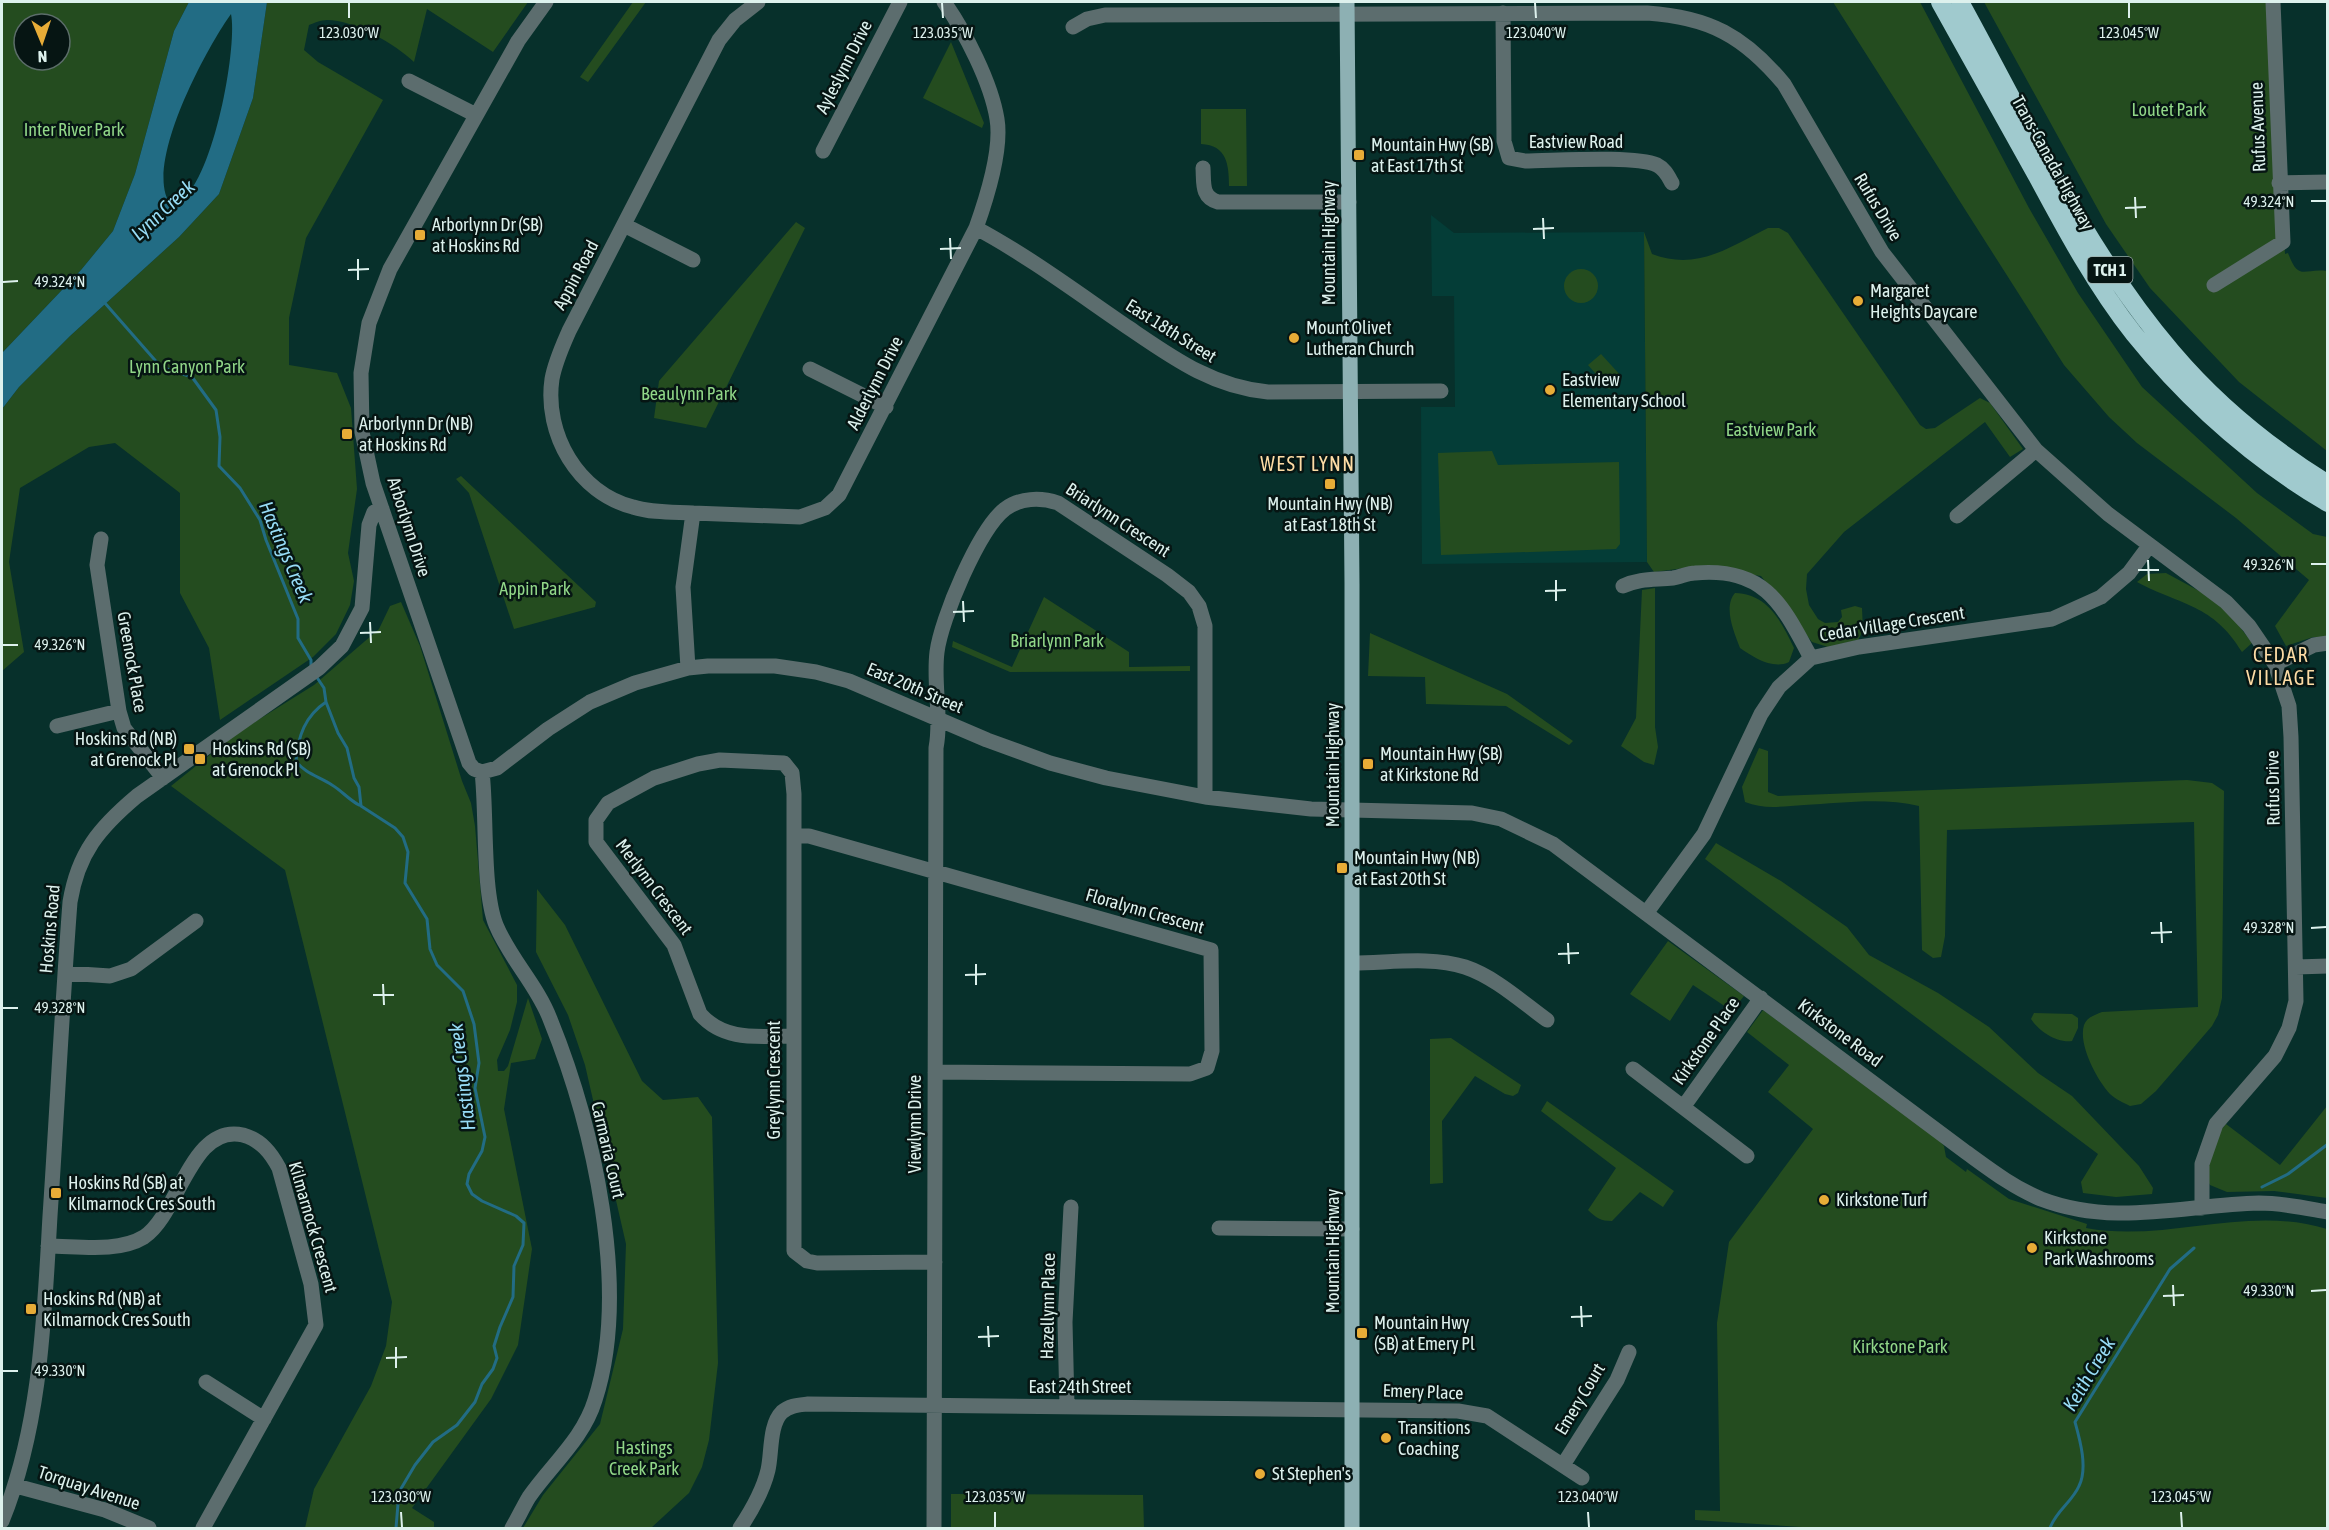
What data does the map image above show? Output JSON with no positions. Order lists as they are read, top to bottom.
{
  "streets": {
    "highway": ["Trans-Canada Highway", "TCH 1"],
    "main road": ["Mountain Highway"],
    "street": [
      "Ayleslynn Drive",
      "Rufus Avenue",
      "Eastview Road",
      "Rufus Drive",
      "Appin Road",
      "East 18th Street",
      "Alderlynn Drive",
      "Briarlynn Crescent",
      "Arborlynn Drive",
      "Cedar Village Crescent",
      "Greenock Place",
      "East 20th Street",
      "Merlynn Crescent",
      "Floralynn Crescent",
      "Hoskins Road",
      "Kirkstone Road",
      "Kirkstone Place",
      "Greylynn Crescent",
      "Viewlynn Drive",
      "Carmaria Court",
      "Kilmarnock Crescent",
      "Hazellynn Place",
      "East 24th Street",
      "Emery Place",
      "Emery Court",
      "Torquay Avenue"
    ]
  },
  "crossings": [
    ["Eastview Road", "Rufus Drive"],
    ["Rufus Drive", "Mountain Highway"],
    ["Rufus Drive", "Cedar Village Crescent"],
    ["Rufus Drive", "Kirkstone Road"],
    ["Mountain Highway", "East 18th Street"],
    ["Mountain Highway", "East 20th Street"],
    ["Mountain Highway", "Kirkstone Road"],
    ["Mountain Highway", "East 24th Street"],
    ["Mountain Highway", "Emery Place"],
    ["Appin Road", "Alderlynn Drive"],
    ["East 18th Street", "Alderlynn Drive"],
    ["Briarlynn Crescent", "East 20th Street"],
    ["Briarlynn Crescent", "Viewlynn Drive"],
    ["Arborlynn Drive", "East 20th Street"],
    ["Arborlynn Drive", "Hoskins Road"],
    ["Arborlynn Drive", "Carmaria Court"],
    ["Cedar Village Crescent", "Kirkstone Road"],
    ["Greenock Place", "Hoskins Road"],
    ["East 20th Street", "Kirkstone Road"],
    ["East 20th Street", "Viewlynn Drive"],
    ["East 20th Street", "Carmaria Court"],
    ["Merlynn Crescent", "Greylynn Crescent"],
    ["Floralynn Crescent", "Greylynn Crescent"],
    ["Floralynn Crescent", "Viewlynn Drive"],
    ["Hoskins Road", "Kilmarnock Crescent"],
    ["Hoskins Road", "Torquay Avenue"],
    ["Kirkstone Road", "Kirkstone Place"],
    ["Greylynn Crescent", "Viewlynn Drive"],
    ["Viewlynn Drive", "East 24th Street"],
    ["Hazellynn Place", "East 24th Street"],
    ["East 24th Street", "Emery Place"],
    ["Emery Place", "Emery Court"]
  ],
  "districts": ["WEST LYNN", "CEDAR VILLAGE"],
  "water": ["Lynn Creek", "Hastings Creek", "Keith Creek"],
  "parks": [
    "Loutet Park",
    "Inter River Park",
    "Lynn Canyon Park",
    "Beaulynn Park",
    "Eastview Park",
    "Appin Park",
    "Briarlynn Park",
    "Kirkstone Park",
    "Hastings Creek Park"
  ],
  "places": {
    "transit": [
      "Mountain Hwy (SB) at East 17th St",
      "Arborlynn Dr (SB) at Hoskins Rd",
      "Arborlynn Dr (NB) at Hoskins Rd",
      "Mountain Hwy (NB) at East 18th St",
      "Hoskins Rd (NB) at Grenock Pl",
      "Hoskins Rd (SB) at Grenock Pl",
      "Mountain Hwy (SB) at Kirkstone Rd",
      "Mountain Hwy (NB) at East 20th St",
      "Hoskins Rd (SB) at Kilmarnock Cres South",
      "Hoskins Rd (NB) at Kilmarnock Cres South",
      "Mountain Hwy (SB) at Emery Pl"
    ],
    "other": [
      "Margaret Heights Daycare",
      "Mount Olivet Lutheran Church",
      "Eastview Elementary School",
      "Kirkstone Turf",
      "Kirkstone Park Washrooms",
      "Transitions Coaching",
      "St Stephen's"
    ]
  },
  "north": "bottom",
  "coordinates": [
    "123.030°W",
    "123.035°W",
    "123.040°W",
    "123.045°W",
    "49.324°N",
    "49.326°N",
    "49.328°N",
    "49.330°N"
  ]
}
